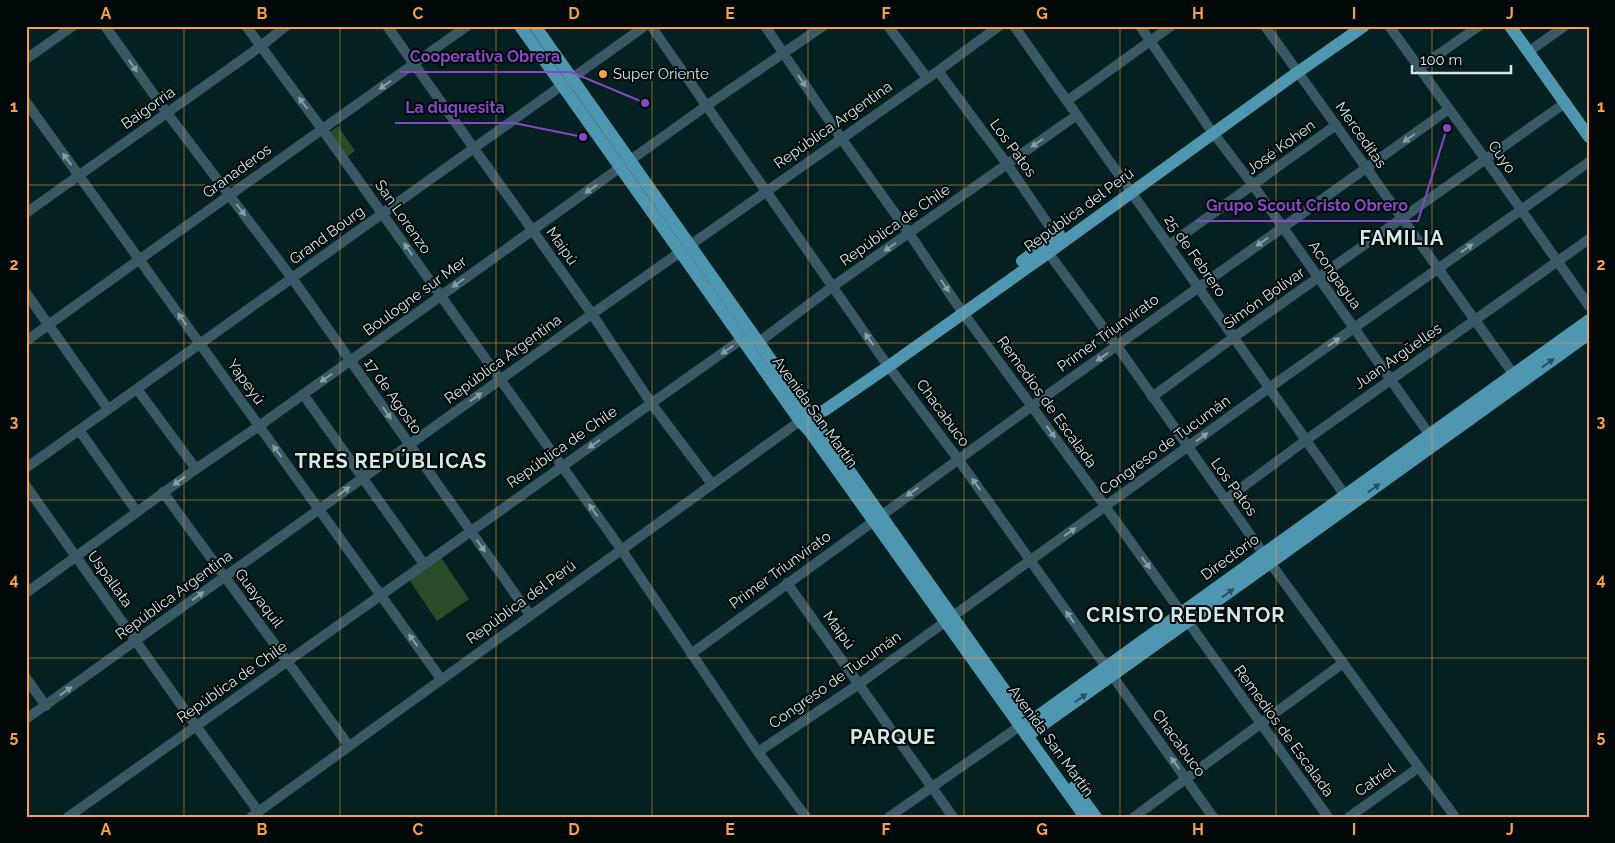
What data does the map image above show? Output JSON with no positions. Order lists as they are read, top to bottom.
{
  "streets": {
    "main road": ["República del Perú", "Avenida San Martín", "Directorio"],
    "street": [
      "Baigorria",
      "República Argentina",
      "Merceditas",
      "José Kohen",
      "Los Patos",
      "Cuyo",
      "Granaderos",
      "San Lorenzo",
      "República de Chile",
      "Grand Bourg",
      "Maipú",
      "25 de Febrero",
      "Acongagua",
      "Boulogne sur Mer",
      "Simón Bolívar",
      "Primer Triunvirato",
      "Juan Argüelles",
      "Yapeyú",
      "17 de Agosto",
      "Remedios de Escalada",
      "Chacabuco",
      "Congreso de Tucumán",
      "Uspallata",
      "Guayaquil",
      "Catriel"
    ]
  },
  "crossings": [
    ["Baigorria", "San Lorenzo"],
    ["Baigorria", "Yapeyú"],
    ["Baigorria", "17 de Agosto"],
    ["República Argentina", "Los Patos"],
    ["República Argentina", "San Lorenzo"],
    ["República Argentina", "Maipú"],
    ["República Argentina", "Yapeyú"],
    ["República Argentina", "17 de Agosto"],
    ["República Argentina", "Remedios de Escalada"],
    ["República Argentina", "Avenida San Martín"],
    ["República Argentina", "Chacabuco"],
    ["República Argentina", "Uspallata"],
    ["República Argentina", "Guayaquil"],
    ["Merceditas", "José Kohen"],
    ["Merceditas", "República del Perú"],
    ["Merceditas", "Simón Bolívar"],
    ["Merceditas", "Primer Triunvirato"],
    ["Merceditas", "Juan Argüelles"],
    ["Merceditas", "Congreso de Tucumán"],
    ["Merceditas", "Directorio"],
    ["José Kohen", "25 de Febrero"],
    ["José Kohen", "Acongagua"],
    ["Los Patos", "República del Perú"],
    ["Los Patos", "República de Chile"],
    ["Los Patos", "Simón Bolívar"],
    ["Los Patos", "Primer Triunvirato"],
    ["Los Patos", "Juan Argüelles"],
    ["Los Patos", "Congreso de Tucumán"],
    ["Los Patos", "Directorio"],
    ["Los Patos", "Catriel"],
    ["Cuyo", "Simón Bolívar"],
    ["Cuyo", "Primer Triunvirato"],
    ["Cuyo", "Juan Argüelles"],
    ["Cuyo", "Congreso de Tucumán"],
    ["Granaderos", "San Lorenzo"],
    ["Granaderos", "Maipú"],
    ["Granaderos", "Yapeyú"],
    ["Granaderos", "17 de Agosto"],
    ["República del Perú", "San Lorenzo"],
    ["República del Perú", "Maipú"],
    ["República del Perú", "25 de Febrero"],
    ["República del Perú", "Acongagua"],
    ["República del Perú", "Yapeyú"],
    ["República del Perú", "17 de Agosto"],
    ["República del Perú", "Remedios de Escalada"],
    ["República del Perú", "Avenida San Martín"],
    ["República del Perú", "Chacabuco"],
    ["República del Perú", "Uspallata"],
    ["República del Perú", "Guayaquil"],
    ["San Lorenzo", "República de Chile"],
    ["San Lorenzo", "Grand Bourg"],
    ["San Lorenzo", "Boulogne sur Mer"],
    ["San Lorenzo", "Primer Triunvirato"],
    ["República de Chile", "Maipú"],
    ["República de Chile", "25 de Febrero"],
    ["República de Chile", "Yapeyú"],
    ["República de Chile", "17 de Agosto"],
    ["República de Chile", "Remedios de Escalada"],
    ["República de Chile", "Avenida San Martín"],
    ["República de Chile", "Chacabuco"],
    ["República de Chile", "Uspallata"],
    ["República de Chile", "Guayaquil"],
    ["Grand Bourg", "Maipú"],
    ["Grand Bourg", "Yapeyú"],
    ["Grand Bourg", "17 de Agosto"],
    ["Grand Bourg", "Avenida San Martín"],
    ["Maipú", "Boulogne sur Mer"],
    ["Maipú", "Primer Triunvirato"],
    ["Maipú", "Congreso de Tucumán"],
    ["Maipú", "Directorio"],
    ["25 de Febrero", "Simón Bolívar"],
    ["25 de Febrero", "Primer Triunvirato"],
    ["25 de Febrero", "Juan Argüelles"],
    ["25 de Febrero", "Congreso de Tucumán"],
    ["25 de Febrero", "Directorio"],
    ["Acongagua", "Simón Bolívar"],
    ["Acongagua", "Primer Triunvirato"],
    ["Acongagua", "Juan Argüelles"],
    ["Acongagua", "Congreso de Tucumán"],
    ["Acongagua", "Directorio"],
    ["Boulogne sur Mer", "Yapeyú"],
    ["Boulogne sur Mer", "17 de Agosto"],
    ["Boulogne sur Mer", "Remedios de Escalada"],
    ["Boulogne sur Mer", "Avenida San Martín"],
    ["Boulogne sur Mer", "Chacabuco"],
    ["Boulogne sur Mer", "Uspallata"],
    ["Boulogne sur Mer", "Guayaquil"],
    ["Primer Triunvirato", "Remedios de Escalada"],
    ["Primer Triunvirato", "Avenida San Martín"],
    ["Primer Triunvirato", "Chacabuco"],
    ["Remedios de Escalada", "Congreso de Tucumán"],
    ["Remedios de Escalada", "Directorio"],
    ["Avenida San Martín", "Congreso de Tucumán"],
    ["Avenida San Martín", "Directorio"],
    ["Chacabuco", "Congreso de Tucumán"],
    ["Chacabuco", "Directorio"]
  ],
  "one_way": [
    "San Lorenzo",
    "Primer Triunvirato",
    "Yapeyú",
    "17 de Agosto",
    "Remedios de Escalada",
    "Chacabuco",
    "Congreso de Tucumán"
  ],
  "districts": [
    "FAMILIA",
    "TRES REPÚBLICAS",
    "CRISTO REDENTOR",
    "PARQUE"
  ],
  "places": [
    "Super Oriente",
    "Cooperativa Obrera",
    "Grupo Scout Cristo Obrero",
    "La duquesita"
  ],
  "scale_bar": "100 m",
  "grid": {
    "columns": [
      "A",
      "B",
      "C",
      "D",
      "E",
      "F",
      "G",
      "H",
      "I",
      "J"
    ],
    "rows": [
      "1",
      "2",
      "3",
      "4",
      "5"
    ]
  }
}
